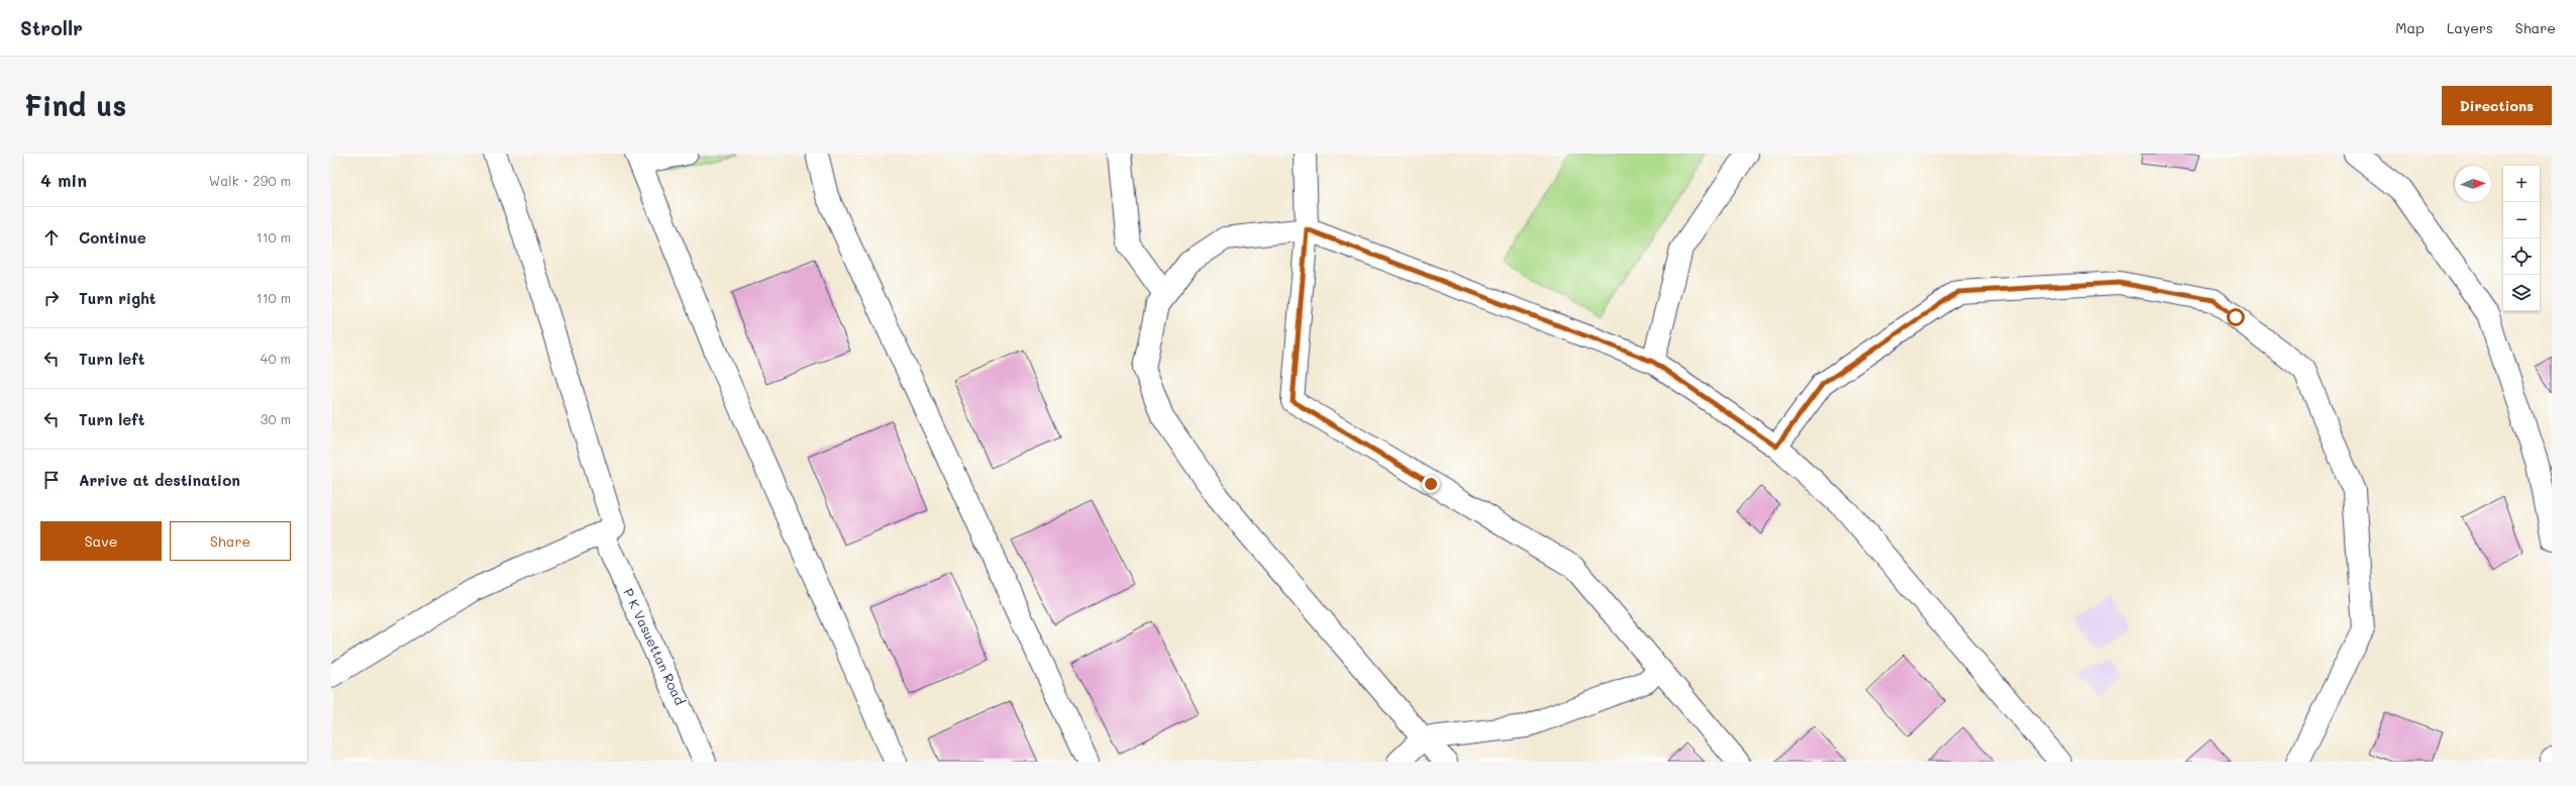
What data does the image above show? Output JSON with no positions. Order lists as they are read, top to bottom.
{
  "streets": {
    "street": ["P K Vasuettan Road"]
  },
  "north": "right",
  "page": {
    "header": "Strollr",
    "nav": ["Map", "Layers", "Share"],
    "buttons": [
      "Directions",
      ["Save", "Share"]
    ],
    "title": "Find us",
    "heading": ["4 min", "Walk · 290 m"],
    "map_buttons": ["+", "−"],
    "list": [
      ["Continue", "110 m"],
      ["Turn right", "110 m"],
      ["Turn left", "40 m"],
      ["Turn left", "30 m"],
      "Arrive at destination"
    ]
  }
}
